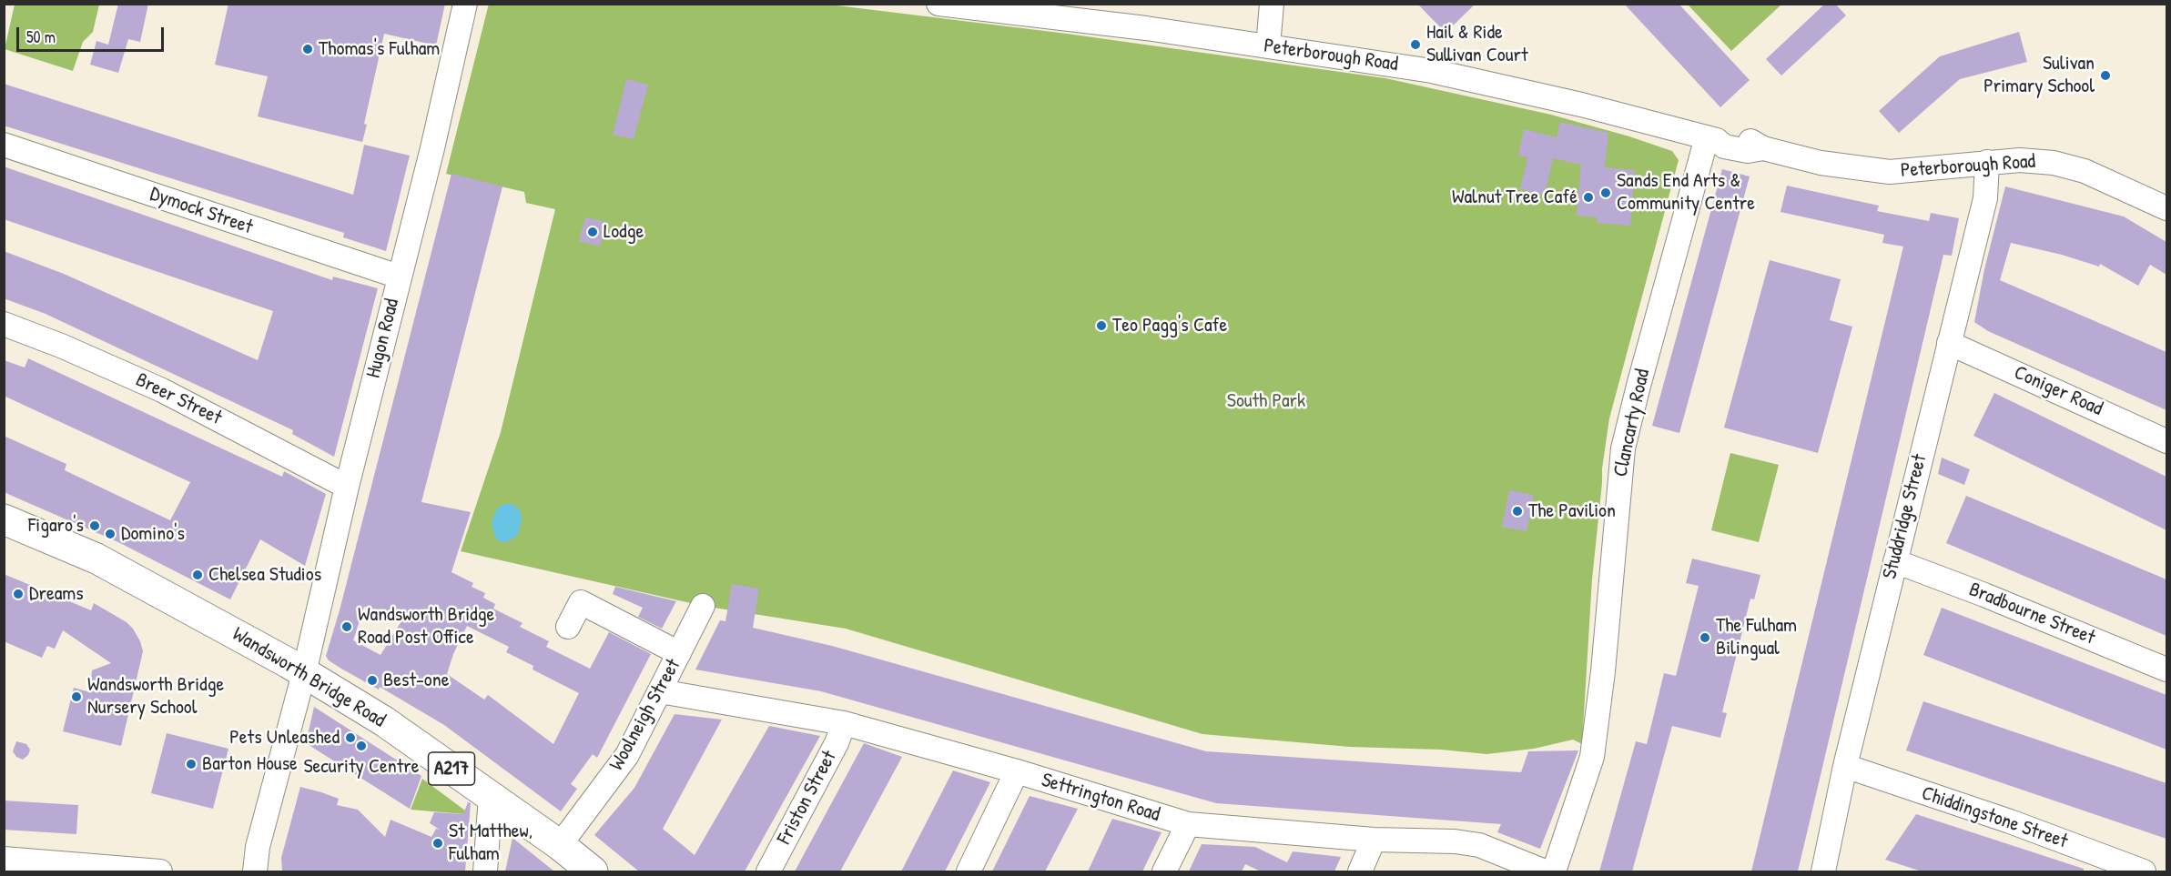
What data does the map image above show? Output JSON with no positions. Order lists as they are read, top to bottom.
{
  "streets": {
    "main road": ["Wandsworth Bridge Road", "A217"],
    "street": [
      "Peterborough Road",
      "Dymock Street",
      "Hugon Road",
      "Coniger Road",
      "Breer Street",
      "Clancarty Road",
      "Studdridge Street",
      "Bradbourne Street",
      "Woolneigh Street",
      "Friston Street",
      "Settrington Road",
      "Chiddingstone Street"
    ]
  },
  "crossings": [
    ["Peterborough Road", "Clancarty Road"],
    ["Peterborough Road", "Studdridge Street"],
    ["Dymock Street", "Hugon Road"],
    ["Hugon Road", "Breer Street"],
    ["Hugon Road", "Wandsworth Bridge Road"],
    ["Coniger Road", "Studdridge Street"],
    ["Studdridge Street", "Bradbourne Street"],
    ["Studdridge Street", "Chiddingstone Street"],
    ["Wandsworth Bridge Road", "Woolneigh Street"],
    ["Woolneigh Street", "Settrington Road"],
    ["Friston Street", "Settrington Road"]
  ],
  "parks": ["South Park"],
  "places": [
    "Hail & Ride Sullivan Court",
    "Thomas's Fulham",
    "Sulivan Primary School",
    "Sands End Arts & Community Centre",
    "Walnut Tree Café",
    "Lodge",
    "Teo Pagg's Cafe",
    "The Pavilion",
    "Figaro's",
    "Domino's",
    "Chelsea Studios",
    "Dreams",
    "Wandsworth Bridge Road Post Office",
    "The Fulham Bilingual",
    "Best-one",
    "Wandsworth Bridge Nursery School",
    "Pets Unleashed",
    "Security Centre",
    "Barton House",
    "St Matthew, Fulham"
  ],
  "scale_bar": "50 m"
}
